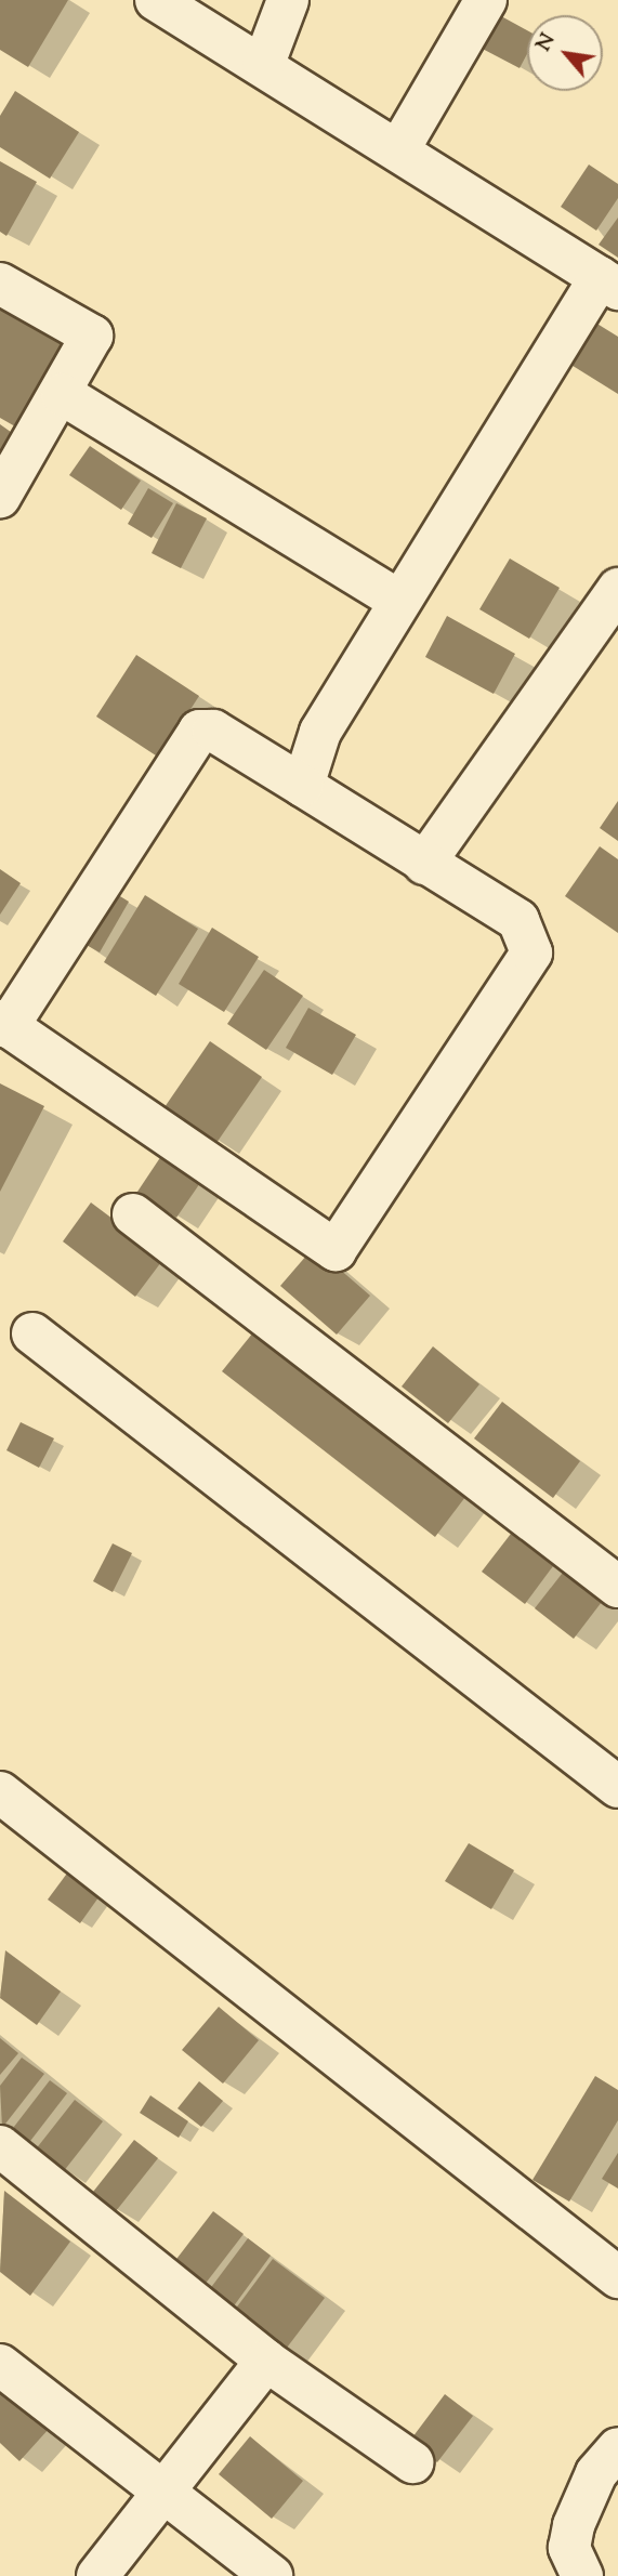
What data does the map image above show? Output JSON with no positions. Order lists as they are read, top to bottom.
{
  "north": "top left"
}
